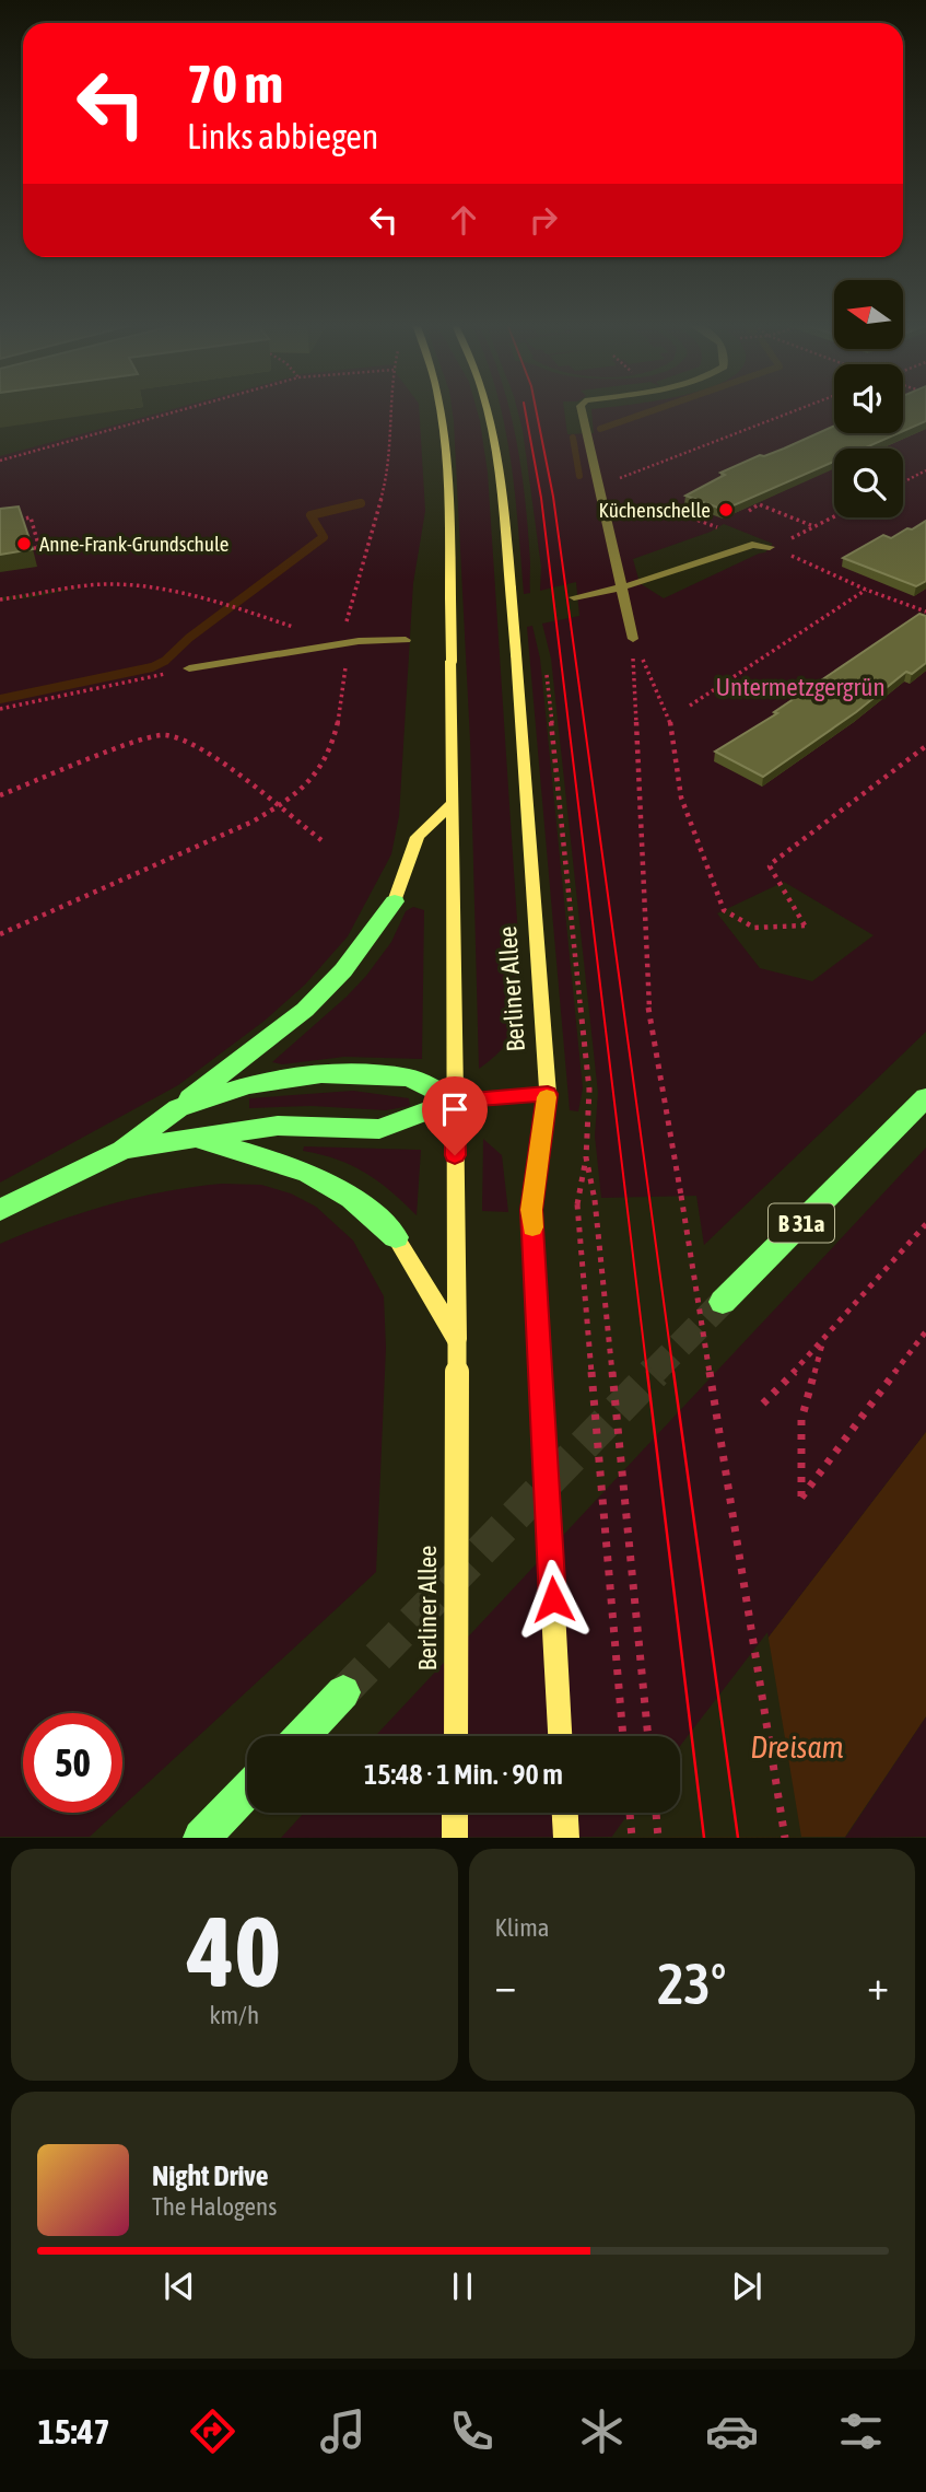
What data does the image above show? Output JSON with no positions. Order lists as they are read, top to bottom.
{
  "streets": {
    "highway": ["B 31a"],
    "main road": ["Berliner Allee"]
  },
  "water": ["Dreisam"],
  "parks": ["Untermetzgergrün"],
  "places": ["Küchenschelle", "Anne-Frank-Grundschule"],
  "north": "left",
  "page": {
    "turn": ["70 m", "Links abbiegen"],
    "limit": "50",
    "trip": "15:48 · 1 Min. · 90 m",
    "tile": [
      ["40", "km/h"],
      "Klima"
    ],
    "heat": ["−", "23°", "+"],
    "song": ["Night Drive", "The Halogens"],
    "tabs": "15:47"
  }
}
